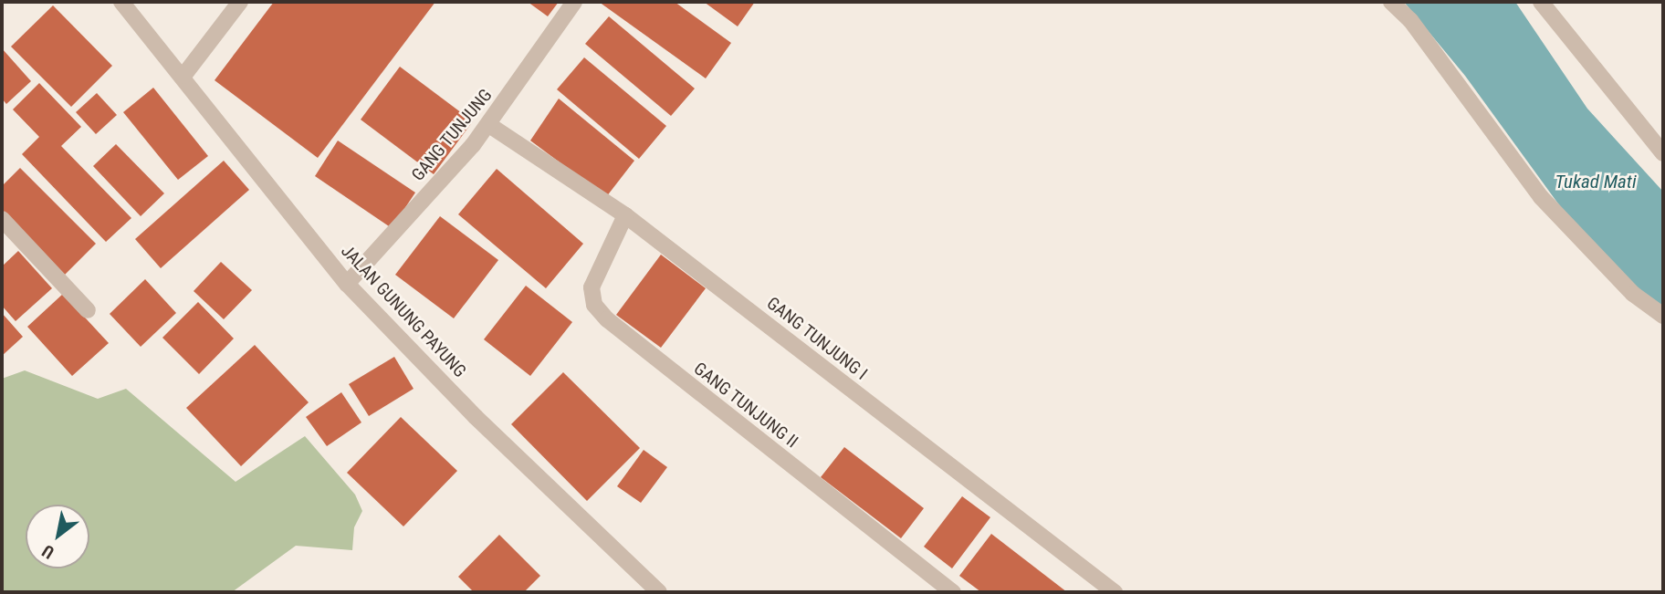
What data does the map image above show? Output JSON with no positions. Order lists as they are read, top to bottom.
{
  "streets": {
    "street": [
      "GANG TUNJUNG",
      "JALAN GUNUNG PAYUNG",
      "GANG TUNJUNG I",
      "GANG TUNJUNG II"
    ]
  },
  "crossings": [
    ["GANG TUNJUNG", "JALAN GUNUNG PAYUNG"],
    ["GANG TUNJUNG", "GANG TUNJUNG I"],
    ["GANG TUNJUNG I", "GANG TUNJUNG II"]
  ],
  "water": ["Tukad Mati"],
  "north": "bottom left"
}
